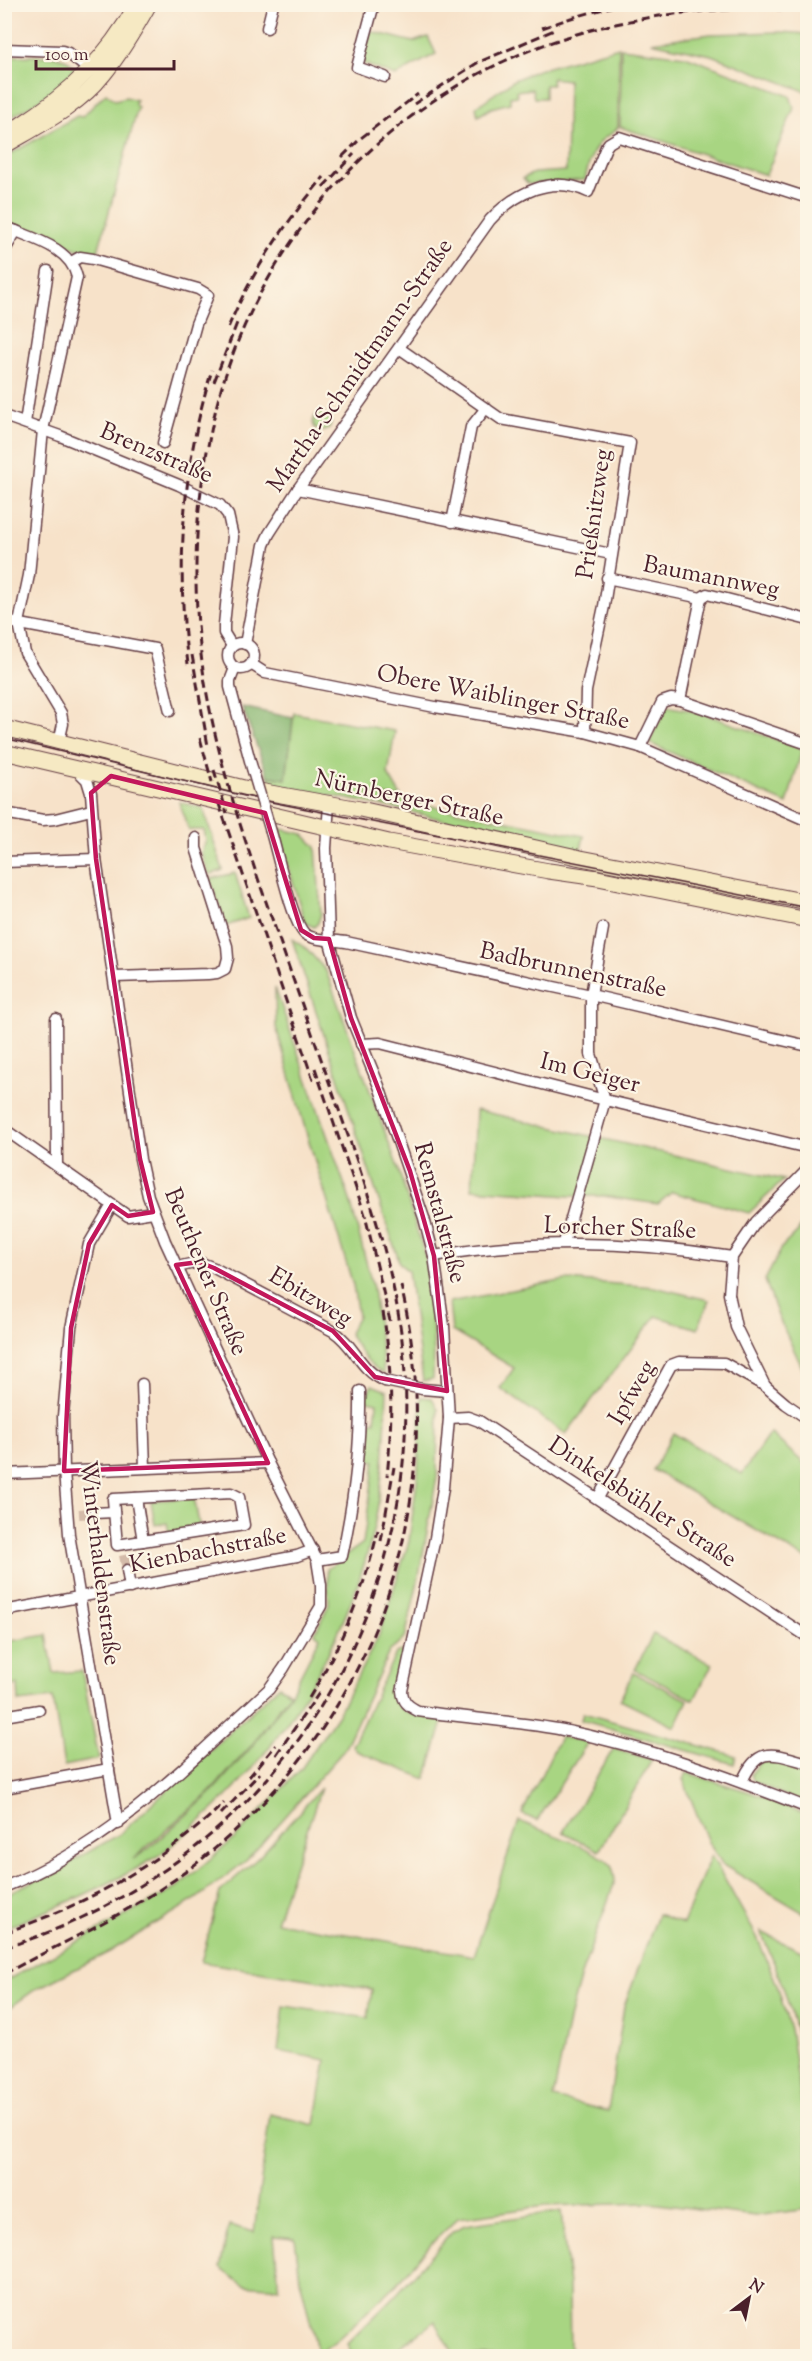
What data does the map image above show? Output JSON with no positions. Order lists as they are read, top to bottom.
{
  "streets": {
    "main road": ["Nürnberger Straße"],
    "street": [
      "Martha-Schmidtmann-Straße",
      "Brenzstraße",
      "Prießnitzweg",
      "Baumannweg",
      "Obere Waiblinger Straße",
      "Badbrunnenstraße",
      "Im Geiger",
      "Remstalstraße",
      "Lorcher Straße",
      "Beuthener Straße",
      "Ebitzweg",
      "Ipfweg",
      "Dinkelsbühler Straße",
      "Kienbachstraße",
      "Winterhaldenstraße"
    ]
  },
  "crossings": [
    ["Martha-Schmidtmann-Straße", "Brenzstraße"],
    ["Martha-Schmidtmann-Straße", "Prießnitzweg"],
    ["Martha-Schmidtmann-Straße", "Obere Waiblinger Straße"],
    ["Brenzstraße", "Obere Waiblinger Straße"],
    ["Prießnitzweg", "Baumannweg"],
    ["Prießnitzweg", "Obere Waiblinger Straße"],
    ["Nürnberger Straße", "Remstalstraße"],
    ["Nürnberger Straße", "Beuthener Straße"],
    ["Badbrunnenstraße", "Remstalstraße"],
    ["Im Geiger", "Remstalstraße"],
    ["Remstalstraße", "Lorcher Straße"],
    ["Remstalstraße", "Ebitzweg"],
    ["Remstalstraße", "Dinkelsbühler Straße"],
    ["Beuthener Straße", "Ebitzweg"],
    ["Beuthener Straße", "Kienbachstraße"],
    ["Beuthener Straße", "Winterhaldenstraße"],
    ["Ipfweg", "Dinkelsbühler Straße"],
    ["Kienbachstraße", "Winterhaldenstraße"]
  ],
  "scale_bar": "100 m",
  "north": "top right"
}
